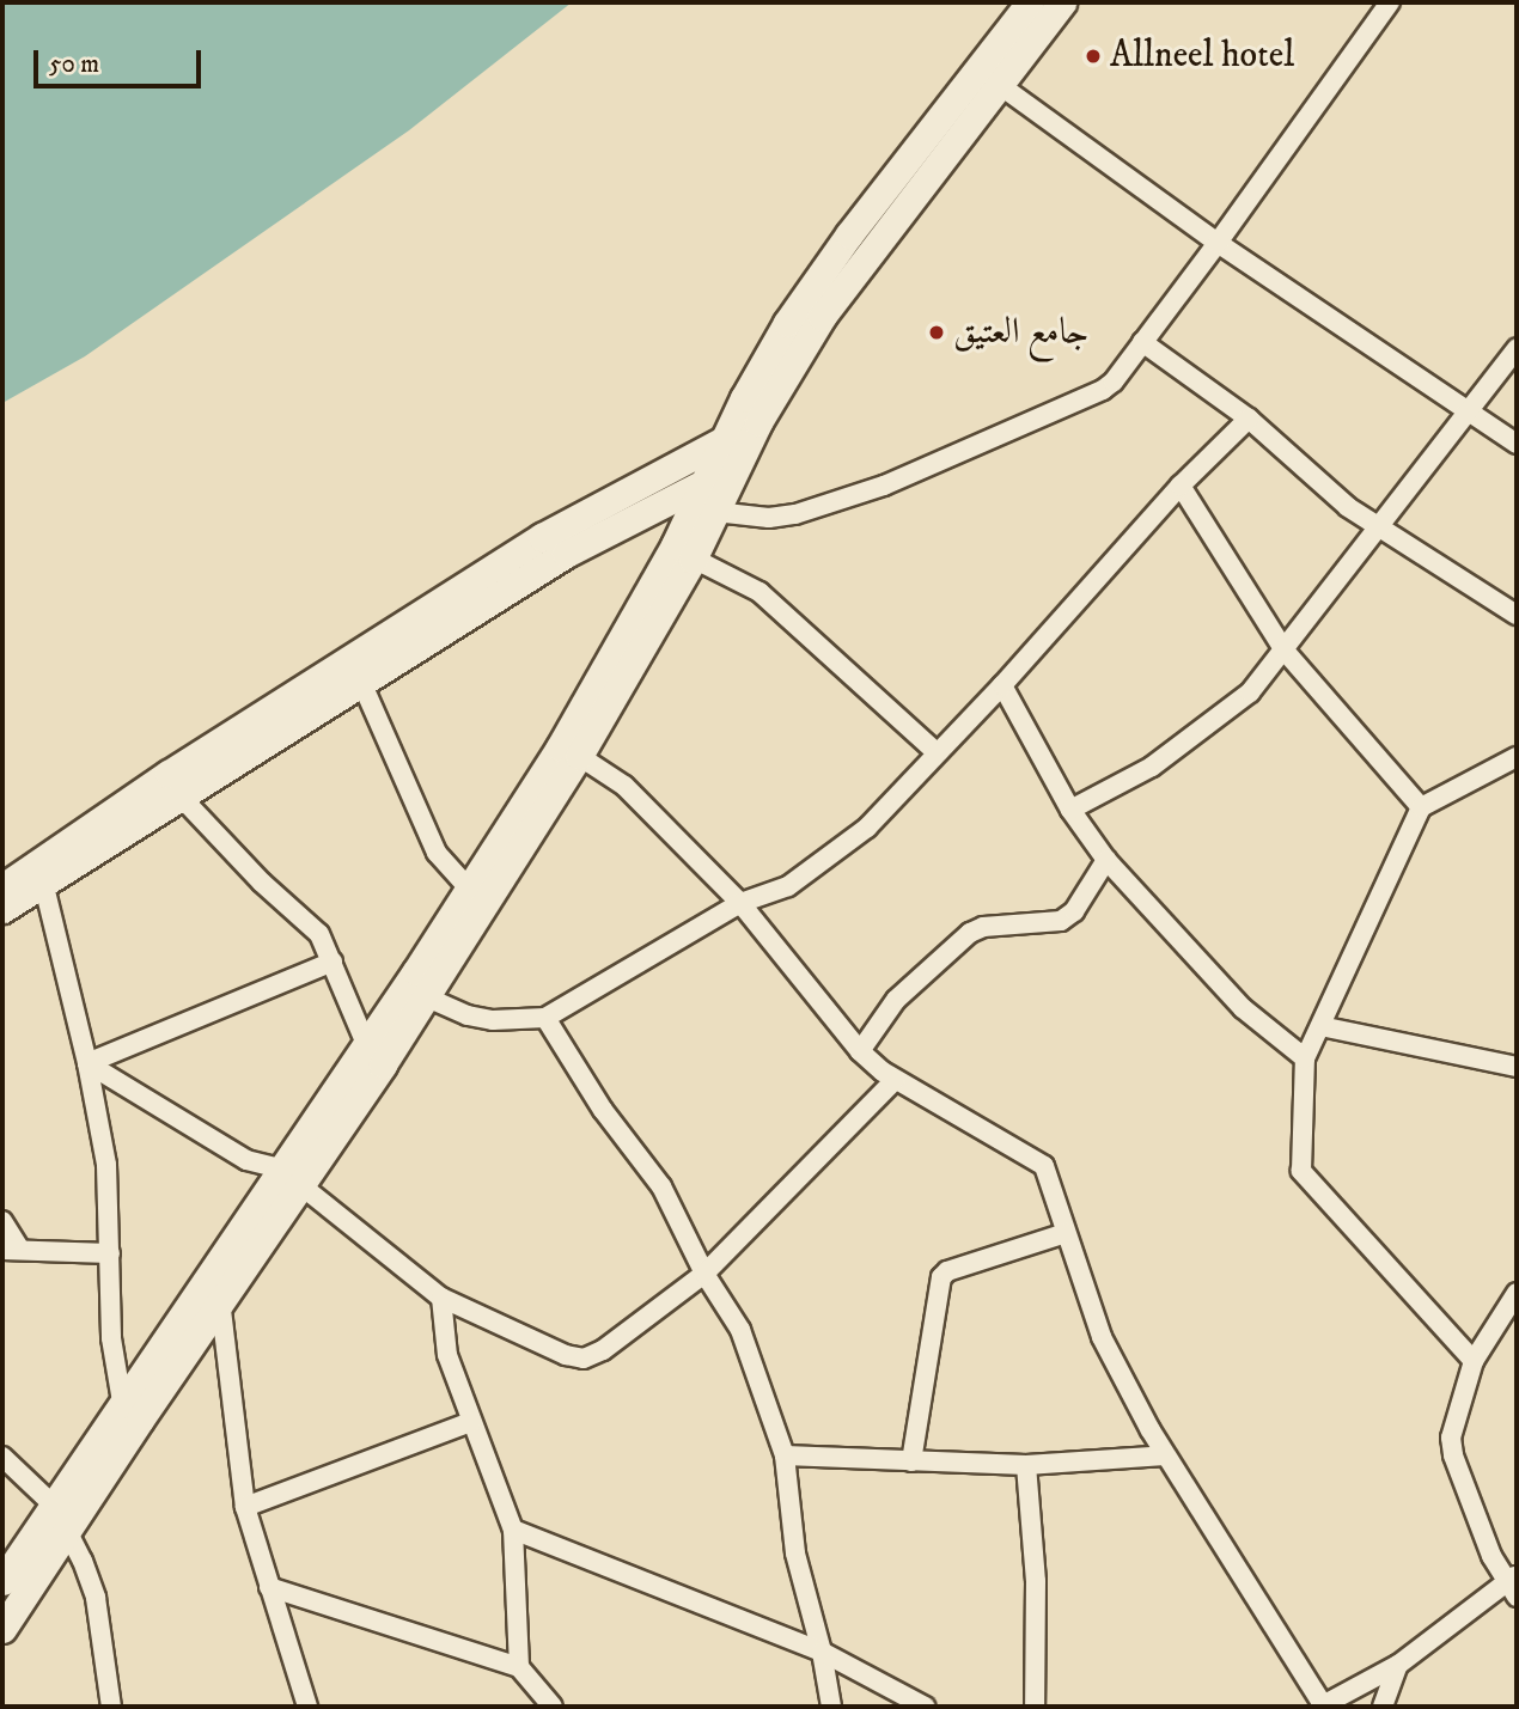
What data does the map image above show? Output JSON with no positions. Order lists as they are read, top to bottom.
{
  "places": ["Allneel hotel", "جامع العتيق"],
  "scale_bar": "50 m"
}
